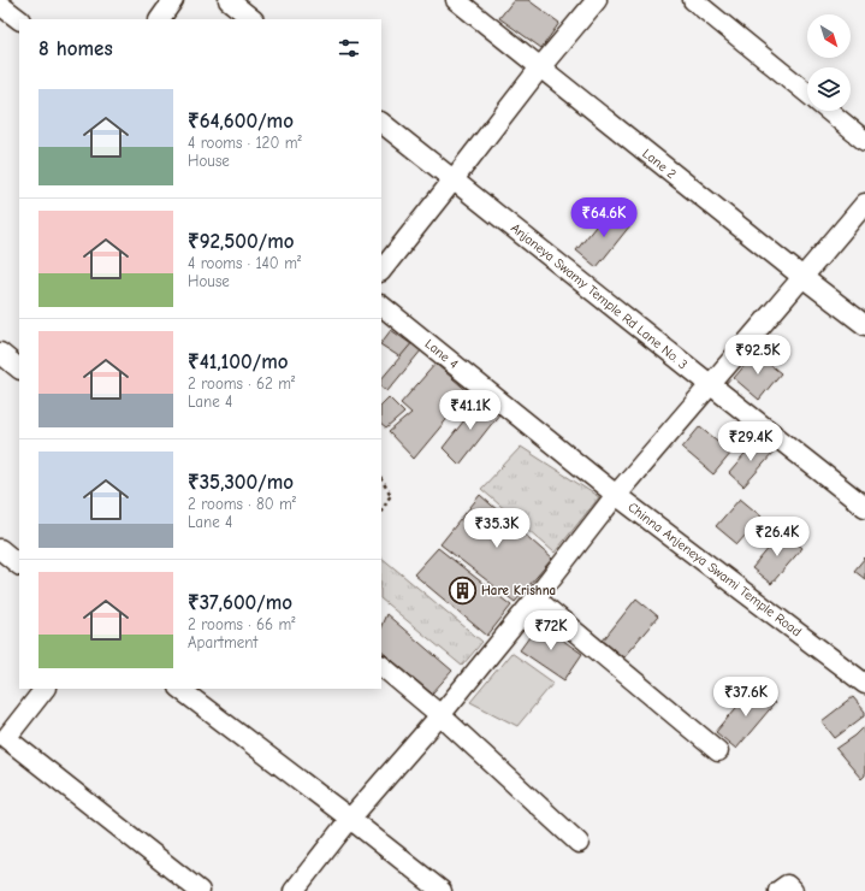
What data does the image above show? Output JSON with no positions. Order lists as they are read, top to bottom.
{
  "streets": {
    "street": [
      "Lane 2",
      "Anjaneya Swamy Temple Rd Lane No. 3",
      "Lane 4",
      "Chinna Anjeneya Swami Temple Road"
    ]
  },
  "crossings": [
    ["Lane 2", "Chinna Anjeneya Swami Temple Road"],
    ["Anjaneya Swamy Temple Rd Lane No. 3", "Chinna Anjeneya Swami Temple Road"],
    ["Lane 4", "Chinna Anjeneya Swami Temple Road"]
  ],
  "places": {
    "building": ["Hare Krishna"]
  },
  "north": "bottom right",
  "page": {
    "heading": "8 homes",
    "list": [
      {
        "name": "₹64,600/mo",
        "note": "4 rooms · 120 m² · House"
      },
      {
        "name": "₹92,500/mo",
        "note": "4 rooms · 140 m² · House"
      },
      {
        "name": "₹41,100/mo",
        "note": "2 rooms · 62 m² · Lane 4"
      },
      {
        "name": "₹35,300/mo",
        "note": "2 rooms · 80 m² · Lane 4"
      },
      {
        "name": "₹37,600/mo",
        "note": "2 rooms · 66 m² · Apartment"
      }
    ],
    "price": [
      "₹64.6K",
      "₹92.5K",
      "₹41.1K",
      "₹29.4K",
      "₹35.3K",
      "₹26.4K",
      "₹72K",
      "₹37.6K"
    ]
  }
}
